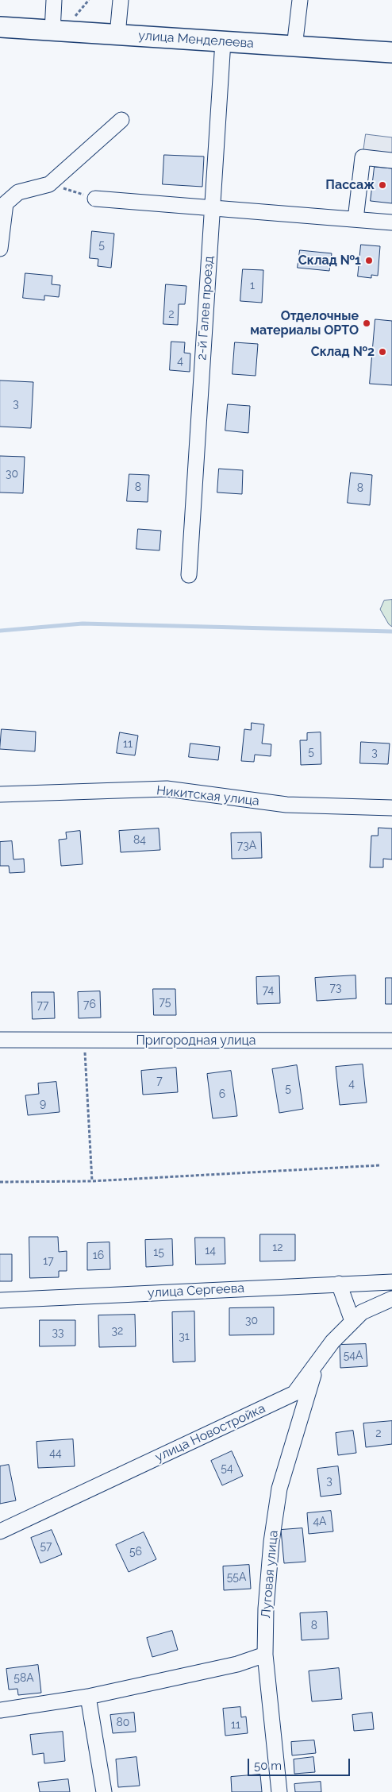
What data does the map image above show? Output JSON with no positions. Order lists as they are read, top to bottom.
{
  "streets": {
    "main road": ["улица Менделеева"],
    "street": [
      "2-й Галев проезд",
      "Никитская улица",
      "Пригородная улица",
      "улица Сергеева",
      "улица Новостройка",
      "Луговая улица"
    ]
  },
  "crossings": [
    ["улица Менделеева", "2-й Галев проезд"],
    ["улица Новостройка", "Луговая улица"]
  ],
  "places": [
    "Пассаж",
    "Склад №1",
    "Отделочные материалы ОРТО",
    "Склад №2"
  ],
  "house_numbers": [
    "5",
    "1",
    "2",
    "4",
    "3",
    "30",
    "8",
    "8",
    "11",
    "5",
    "3",
    "84",
    "73А",
    "73",
    "74",
    "75",
    "76",
    "77",
    "7",
    "4",
    "5",
    "6",
    "9",
    "12",
    "14",
    "15",
    "16",
    "17",
    "30",
    "32",
    "33",
    "31",
    "54А",
    "2",
    "44",
    "54",
    "3",
    "4А",
    "57",
    "56",
    "55А",
    "8",
    "58А",
    "80",
    "11"
  ],
  "scale_bar": "50 m"
}
